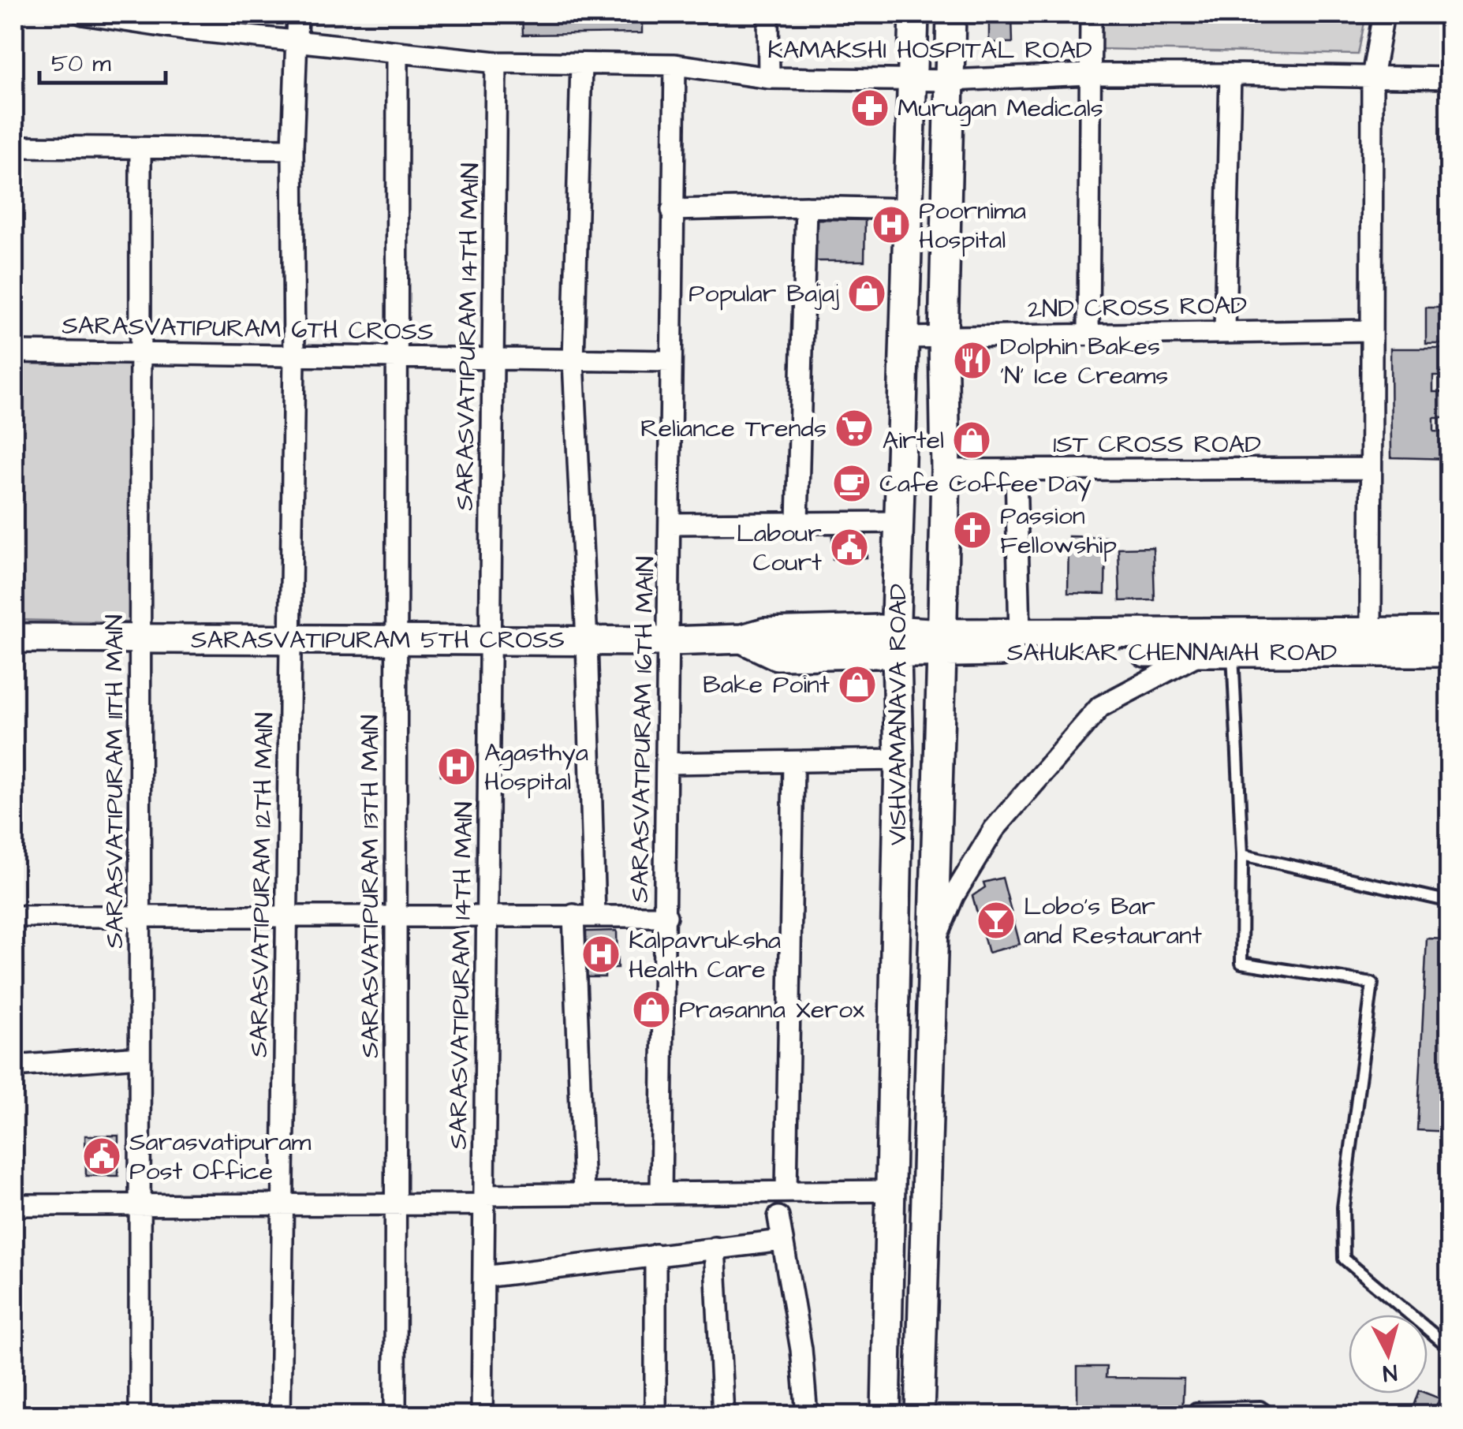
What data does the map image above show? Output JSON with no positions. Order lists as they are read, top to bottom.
{
  "streets": {
    "main road": ["SARASVATIPURAM 5TH CROSS", "SAHUKAR CHENNAIAH ROAD", "VISHVAMANAVA ROAD"],
    "street": [
      "KAMAKSHI HOSPITAL ROAD",
      "2ND CROSS ROAD",
      "SARASVATIPURAM 6TH CROSS",
      "SARASVATIPURAM 14TH MAIN",
      "1ST CROSS ROAD",
      "SARASVATIPURAM 16TH MAIN",
      "SARASVATIPURAM 11TH MAIN",
      "SARASVATIPURAM 12TH MAIN",
      "SARASVATIPURAM 13TH MAIN"
    ]
  },
  "crossings": [
    ["KAMAKSHI HOSPITAL ROAD", "SARASVATIPURAM 14TH MAIN"],
    ["KAMAKSHI HOSPITAL ROAD", "VISHVAMANAVA ROAD"],
    ["KAMAKSHI HOSPITAL ROAD", "SARASVATIPURAM 16TH MAIN"],
    ["KAMAKSHI HOSPITAL ROAD", "SARASVATIPURAM 12TH MAIN"],
    ["KAMAKSHI HOSPITAL ROAD", "SARASVATIPURAM 13TH MAIN"],
    ["2ND CROSS ROAD", "VISHVAMANAVA ROAD"],
    ["SARASVATIPURAM 6TH CROSS", "SARASVATIPURAM 14TH MAIN"],
    ["SARASVATIPURAM 6TH CROSS", "SARASVATIPURAM 16TH MAIN"],
    ["SARASVATIPURAM 6TH CROSS", "SARASVATIPURAM 11TH MAIN"],
    ["SARASVATIPURAM 6TH CROSS", "SARASVATIPURAM 12TH MAIN"],
    ["SARASVATIPURAM 6TH CROSS", "SARASVATIPURAM 13TH MAIN"],
    ["SARASVATIPURAM 14TH MAIN", "SARASVATIPURAM 5TH CROSS"],
    ["1ST CROSS ROAD", "VISHVAMANAVA ROAD"],
    ["SARASVATIPURAM 5TH CROSS", "SAHUKAR CHENNAIAH ROAD"],
    ["SARASVATIPURAM 5TH CROSS", "VISHVAMANAVA ROAD"],
    ["SARASVATIPURAM 5TH CROSS", "SARASVATIPURAM 16TH MAIN"],
    ["SARASVATIPURAM 5TH CROSS", "SARASVATIPURAM 11TH MAIN"],
    ["SARASVATIPURAM 5TH CROSS", "SARASVATIPURAM 12TH MAIN"],
    ["SARASVATIPURAM 5TH CROSS", "SARASVATIPURAM 13TH MAIN"],
    ["SAHUKAR CHENNAIAH ROAD", "VISHVAMANAVA ROAD"]
  ],
  "places": {
    "pharmacy": ["Murugan Medicals"],
    "hospital": ["Poornima Hospital", "Agasthya Hospital", "Kalpavruksha Health Care"],
    "shop": [
      "Popular Bajaj",
      "Airtel",
      "Bake Point",
      "Prasanna Xerox"
    ],
    "restaurant": ["Dolphin Bakes 'N' Ice Creams"],
    "supermarket": ["Reliance Trends"],
    "cafe": ["Cafe Coffee Day"],
    "church": ["Passion Fellowship"],
    "public building": ["Labour Court", "Sarasvatipuram Post Office"],
    "bar": ["Lobo's Bar and Restaurant"]
  },
  "scale_bar": "50 m",
  "north": "bottom"
}
